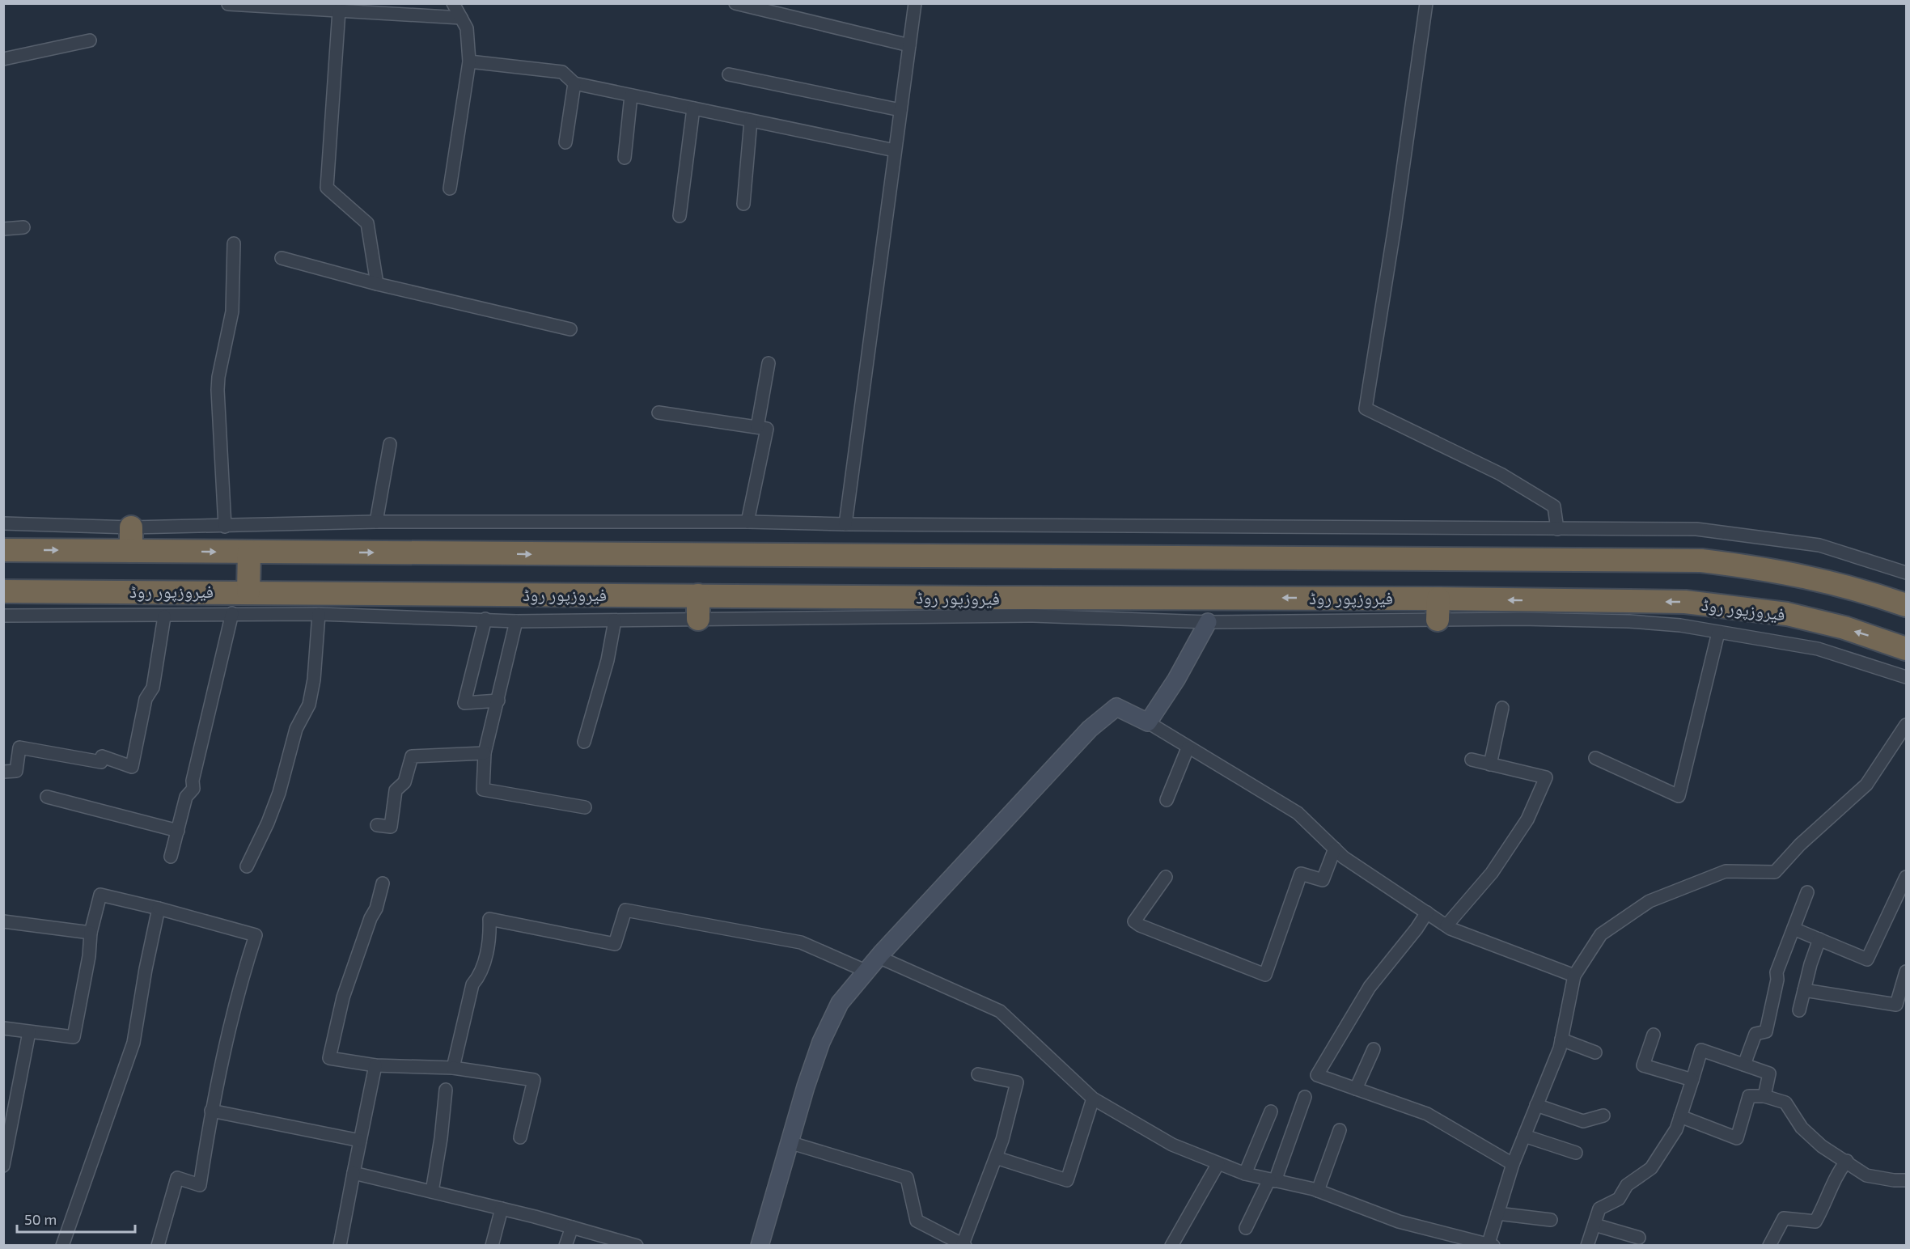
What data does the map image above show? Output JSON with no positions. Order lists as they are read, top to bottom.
{
  "streets": {
    "highway": ["فیروزپور روڈ"]
  },
  "scale_bar": "50 m"
}
